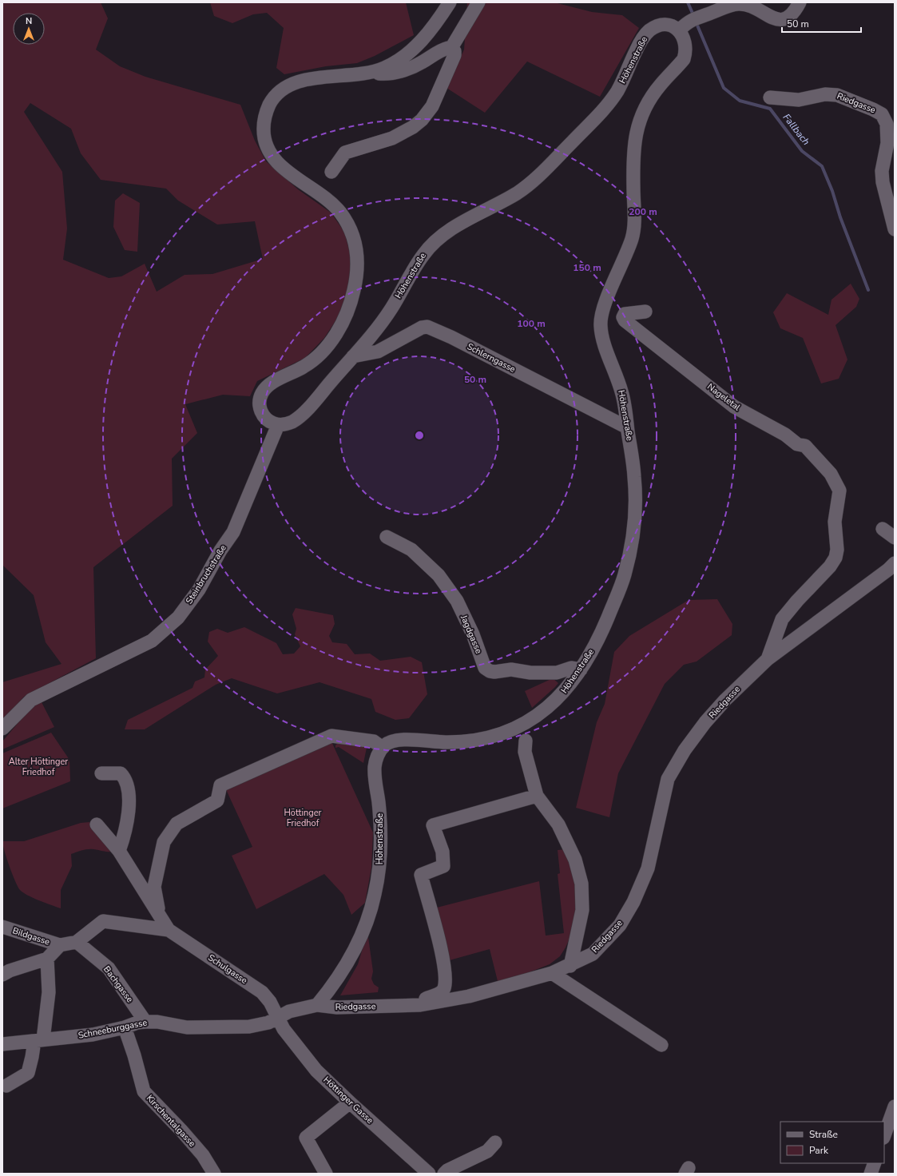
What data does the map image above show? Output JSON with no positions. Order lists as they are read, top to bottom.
{
  "streets": {
    "street": [
      "Höhenstraße",
      "Riedgasse",
      "Schlerngasse",
      "Nageletal",
      "Steinbruchstraße",
      "Jagdgasse",
      "Bildgasse",
      "Schulgasse",
      "Bachgasse",
      "Schneeburggasse",
      "Höttinger Gasse",
      "Kirschentalgasse"
    ]
  },
  "crossings": [
    ["Höhenstraße", "Riedgasse"],
    ["Höhenstraße", "Schlerngasse"],
    ["Höhenstraße", "Steinbruchstraße"],
    ["Höhenstraße", "Jagdgasse"],
    ["Riedgasse", "Nageletal"],
    ["Riedgasse", "Schulgasse"],
    ["Riedgasse", "Schneeburggasse"],
    ["Riedgasse", "Höttinger Gasse"],
    ["Schulgasse", "Bachgasse"],
    ["Schulgasse", "Schneeburggasse"],
    ["Schulgasse", "Höttinger Gasse"],
    ["Bachgasse", "Schneeburggasse"],
    ["Schneeburggasse", "Höttinger Gasse"],
    ["Schneeburggasse", "Kirschentalgasse"]
  ],
  "water": ["Fallbach"],
  "parks": ["Alter Höttinger Friedhof", "Höttinger Friedhof"],
  "legend": ["Straße", "Park"],
  "scale_bar": "50 m",
  "north": "top",
  "rings": [
    "200 m",
    "150 m",
    "100 m",
    "50 m"
  ]
}
